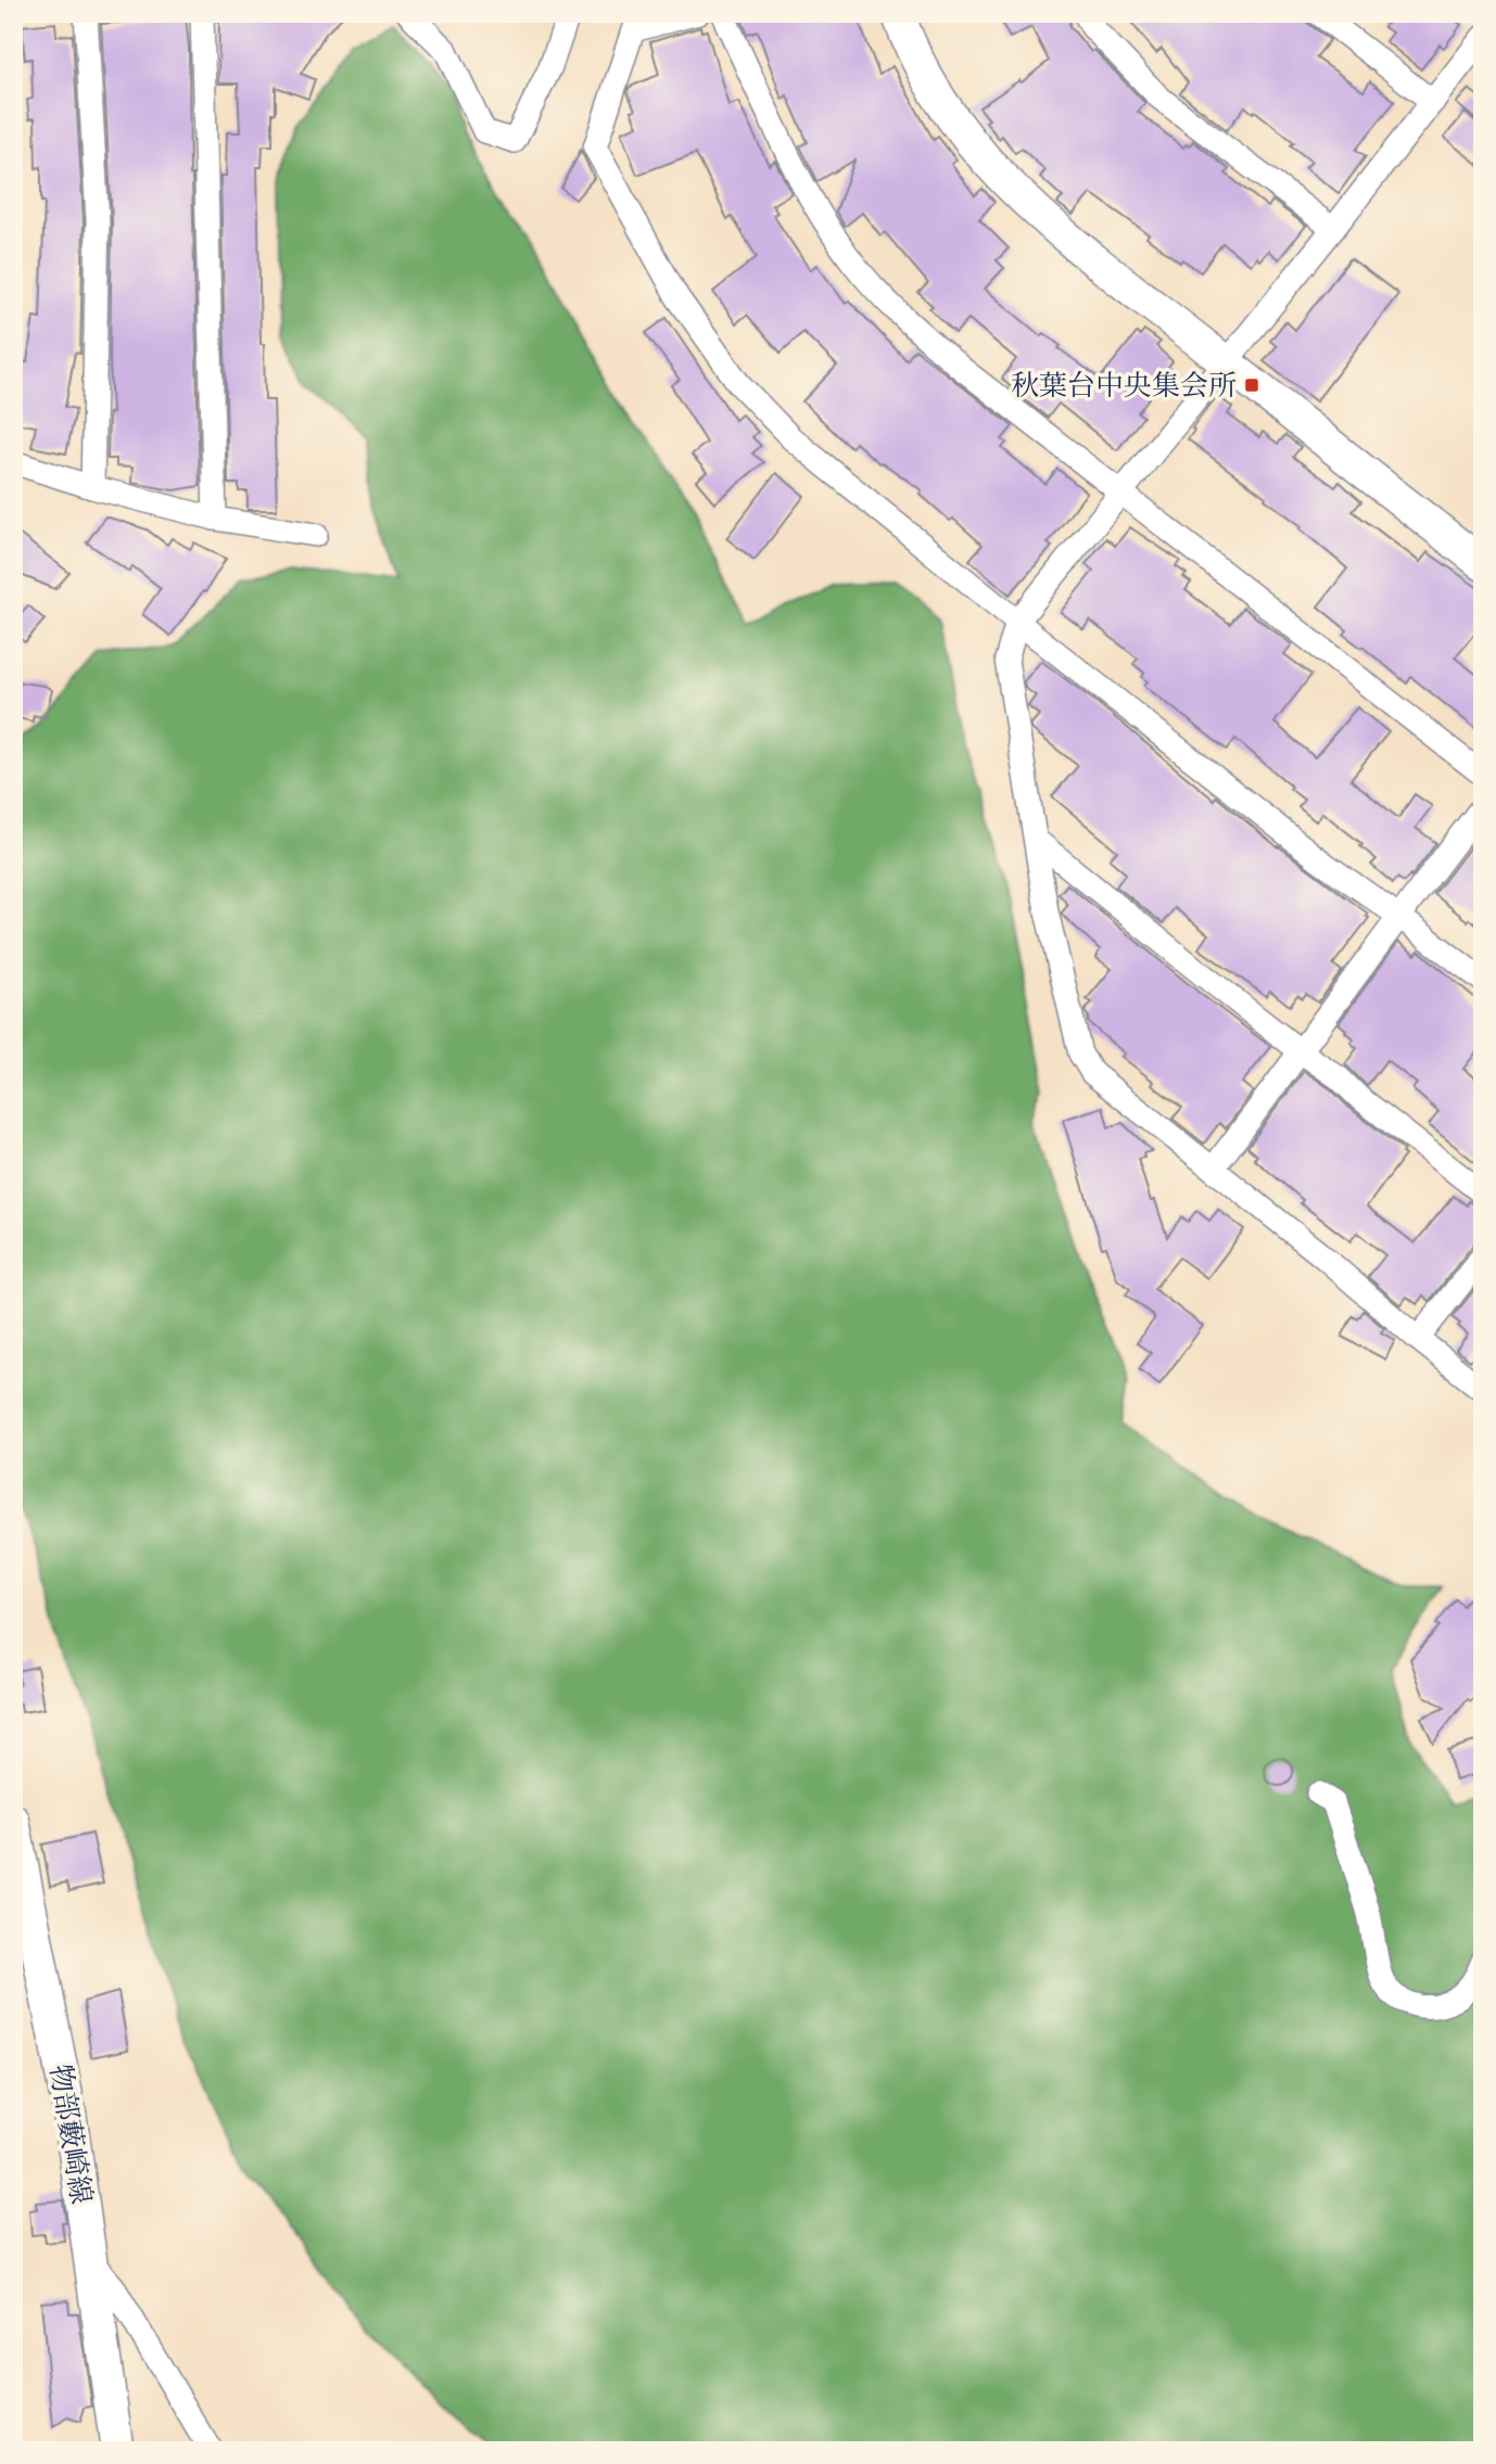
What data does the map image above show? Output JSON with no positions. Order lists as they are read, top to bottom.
{
  "streets": {
    "street": ["物部藪崎線"]
  },
  "places": {
    "transit": ["秋葉台中央集会所"]
  }
}
